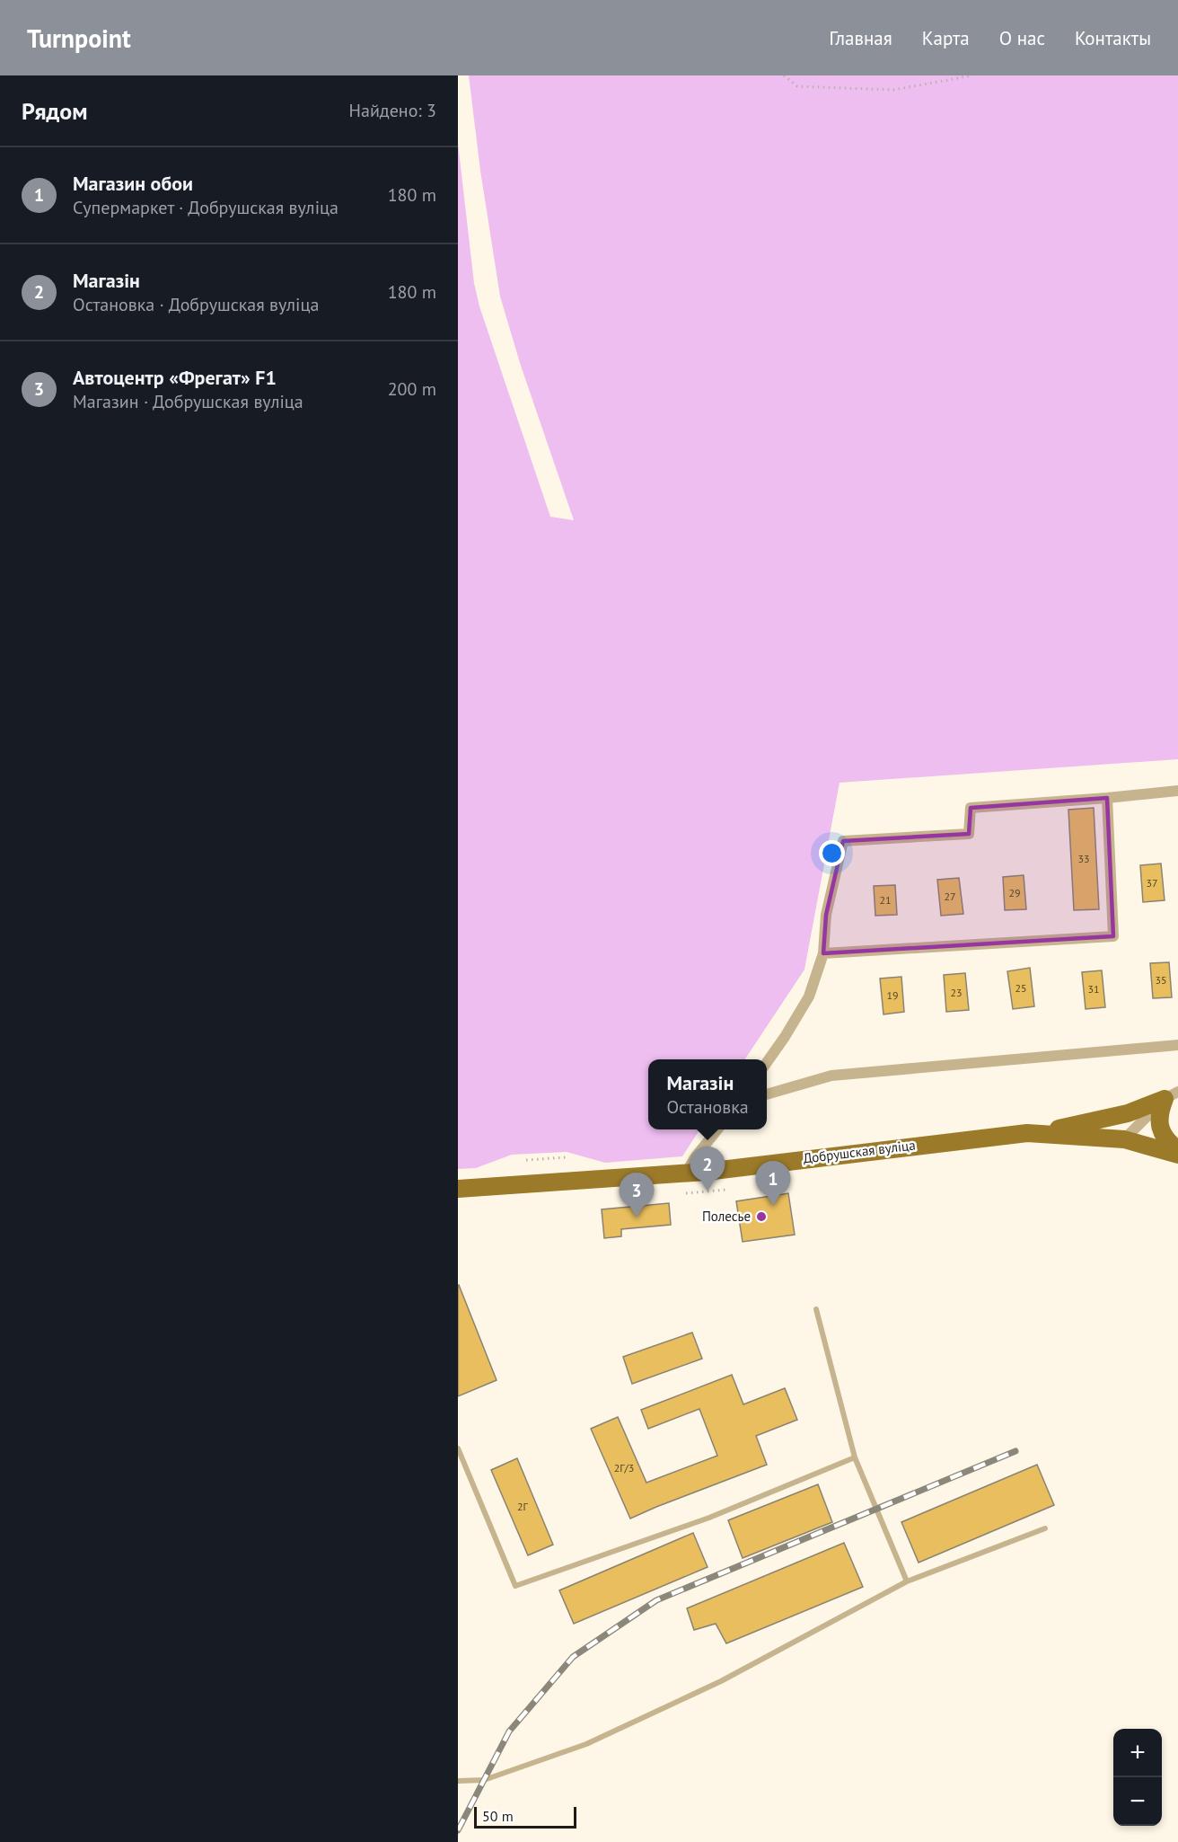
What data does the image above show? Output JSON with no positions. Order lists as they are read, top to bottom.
{
  "streets": {
    "main road": ["Добрушская вуліца"]
  },
  "places": ["Полесье"],
  "house_numbers": [
    "33",
    "37",
    "29",
    "27",
    "21",
    "35",
    "25",
    "31",
    "23",
    "19",
    "2Г/3",
    "2Г"
  ],
  "scale_bar": "50 m",
  "page": {
    "header": "Turnpoint",
    "nav": [
      "Главная",
      "Карта",
      "О нас",
      "Контакты"
    ],
    "heading": ["Рядом", "Найдено: 3"],
    "list": [
      {
        "mark": "1",
        "name": "Магазин обои",
        "note": "Супермаркет · Добрушская вуліца",
        "value": "180 m"
      },
      {
        "mark": "2",
        "name": "Магазін",
        "note": "Остановка · Добрушская вуліца",
        "value": "180 m"
      },
      {
        "mark": "3",
        "name": "Автоцентр «Фрегат» F1",
        "note": "Магазин · Добрушская вуліца",
        "value": "200 m"
      }
    ],
    "popup": ["Магазін", "Остановка"],
    "pins": ["2", "1", "3"],
    "map_buttons": ["+", "−"],
    "scale": "50 m"
  }
}
